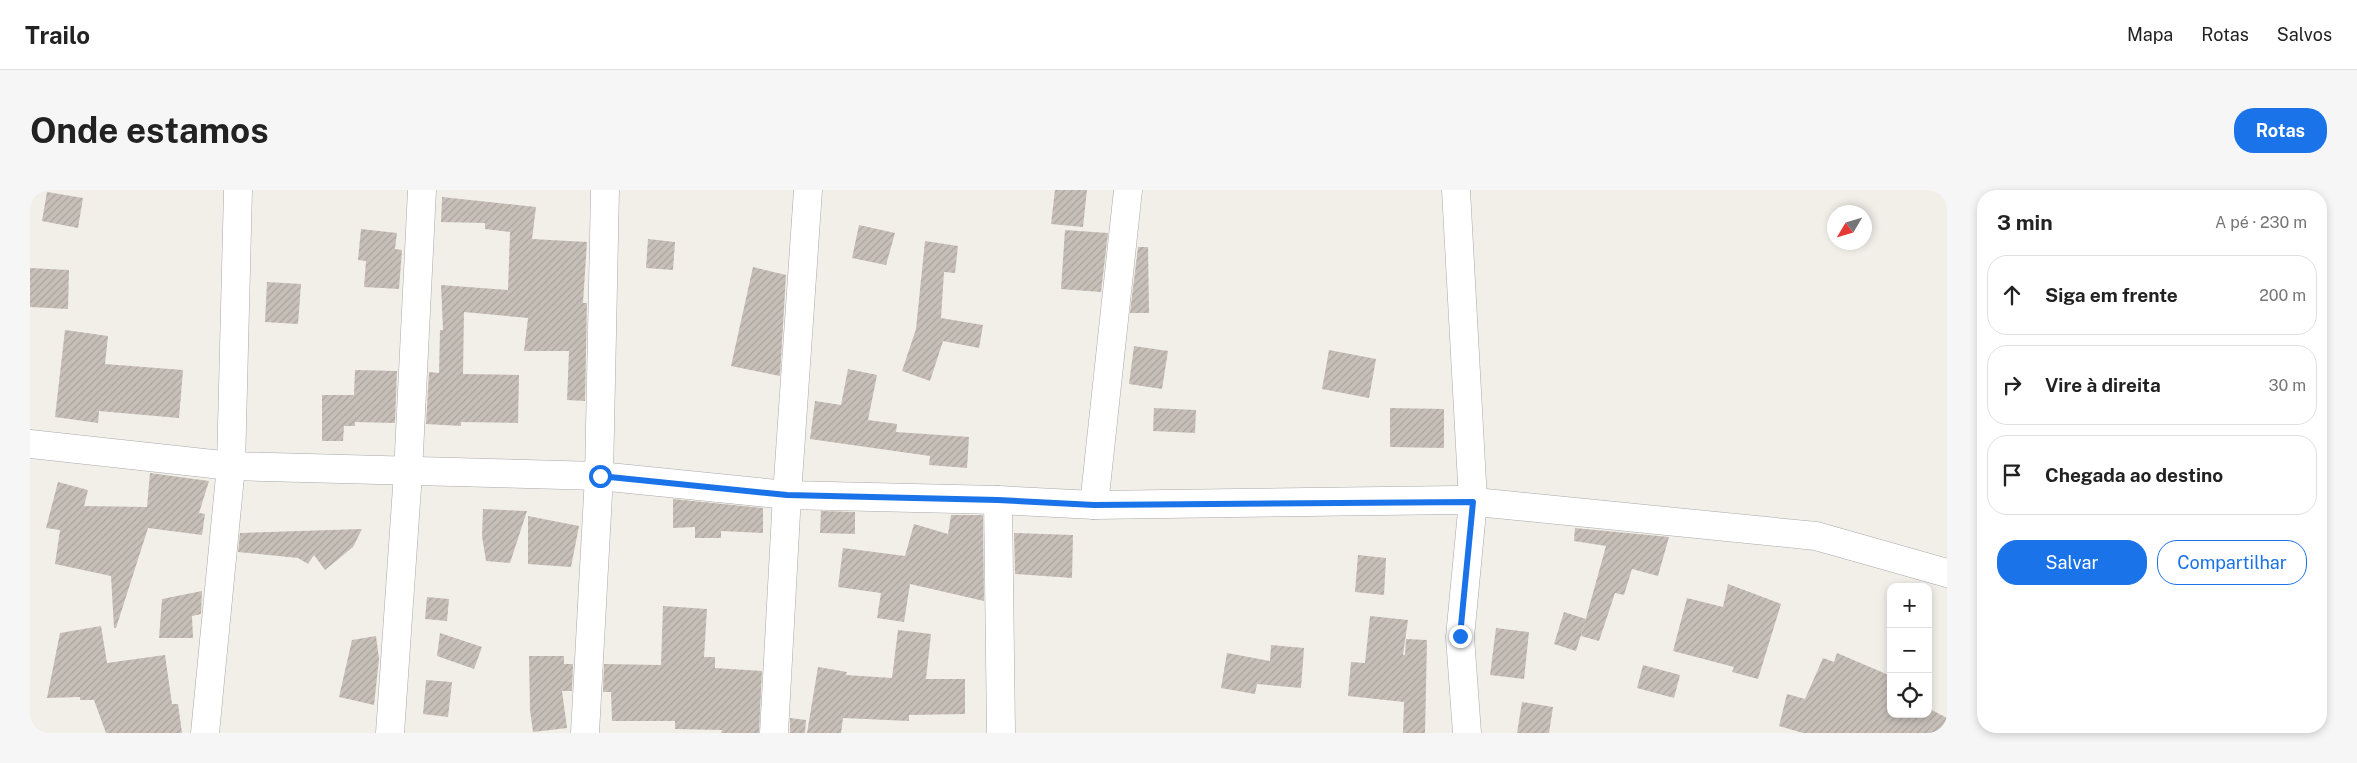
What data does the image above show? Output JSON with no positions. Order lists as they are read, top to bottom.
{
  "north": "bottom left",
  "page": {
    "header": "Trailo",
    "nav": ["Mapa", "Rotas", "Salvos"],
    "buttons": [
      "Rotas",
      ["Salvar", "Compartilhar"]
    ],
    "title": "Onde estamos",
    "heading": ["3 min", "A pé · 230 m"],
    "list": [
      ["Siga em frente", "200 m"],
      ["Vire à direita", "30 m"],
      "Chegada ao destino"
    ],
    "map_buttons": ["+", "−"]
  }
}
